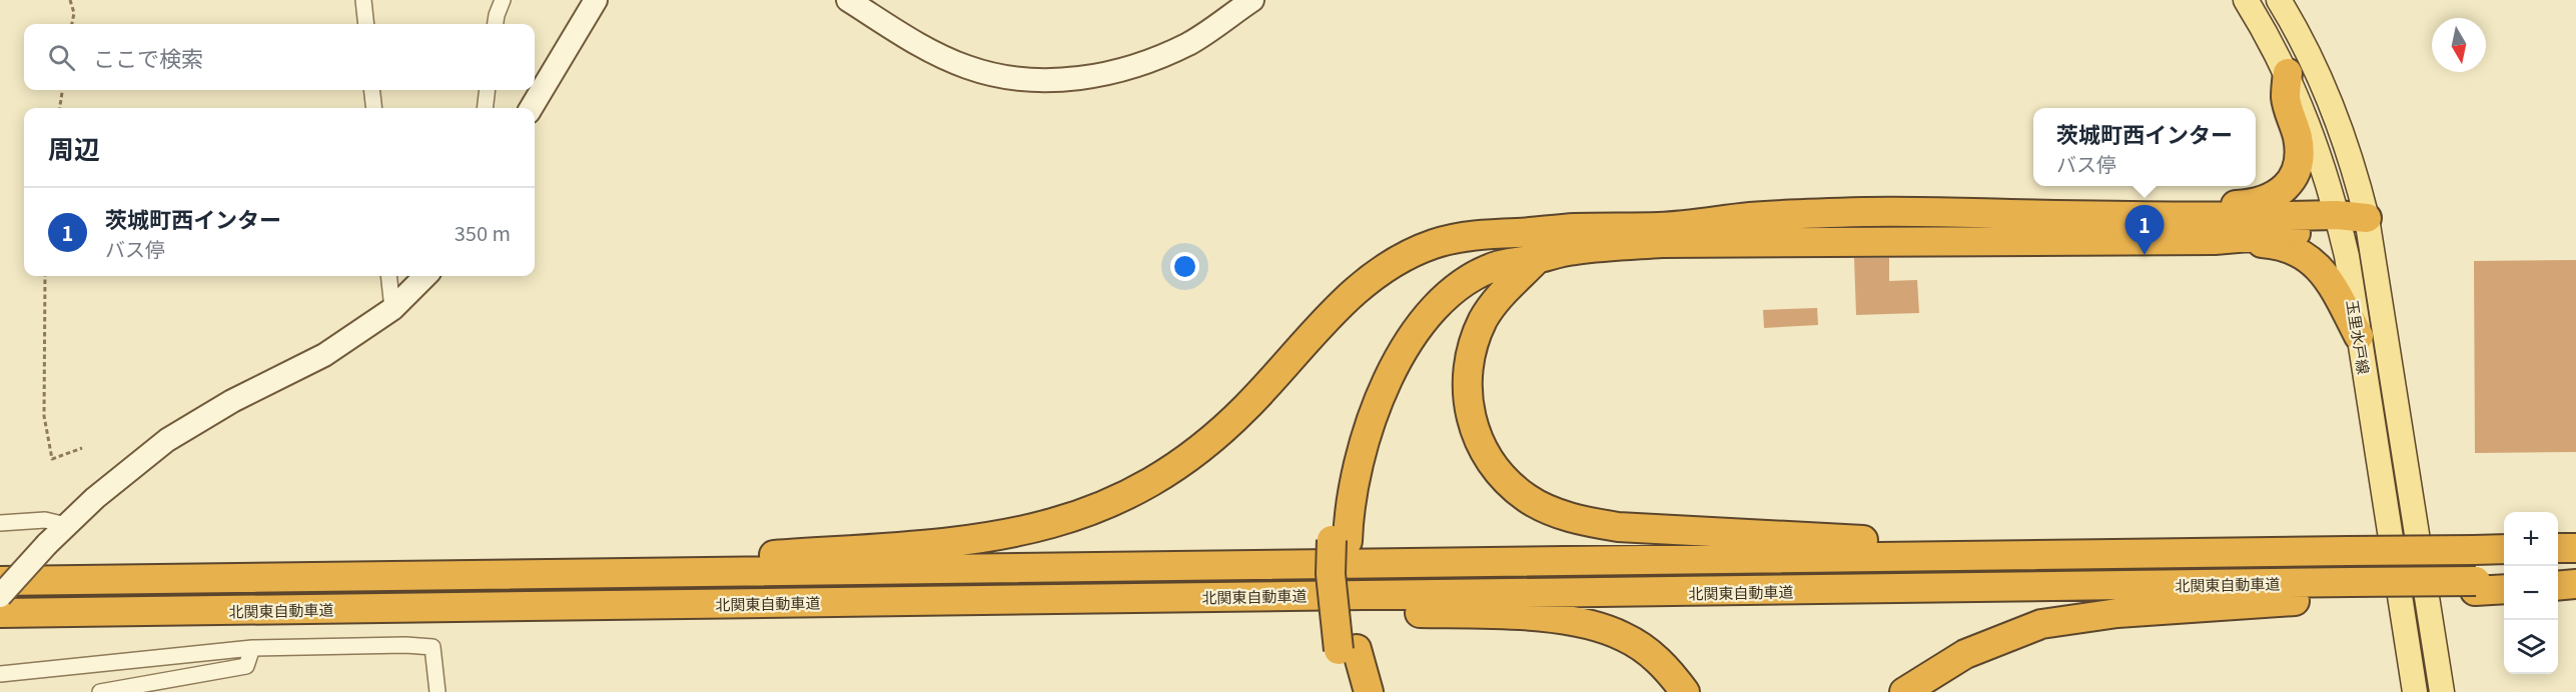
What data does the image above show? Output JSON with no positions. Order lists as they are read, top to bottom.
{
  "streets": {
    "highway": ["北関東自動車道"],
    "main road": ["玉里水戸線"]
  },
  "north": "bottom",
  "page": {
    "search": "ここで検索",
    "popup": ["茨城町西インター", "バス停"],
    "heading": "周辺",
    "list": [
      {
        "mark": "1",
        "name": "茨城町西インター",
        "note": "バス停",
        "value": "350 m"
      }
    ],
    "pins": "1",
    "map_buttons": ["+", "−"]
  }
}
